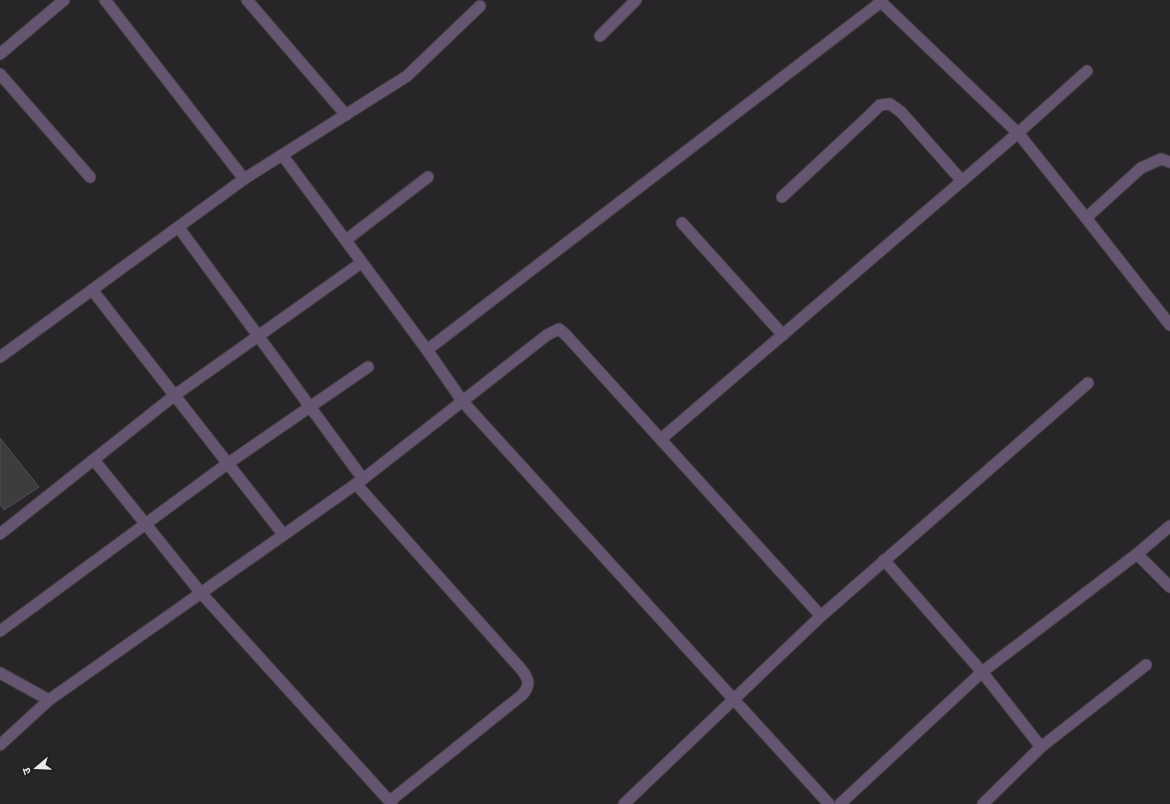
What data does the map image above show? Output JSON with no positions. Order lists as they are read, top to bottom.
{
  "north": "left"
}
